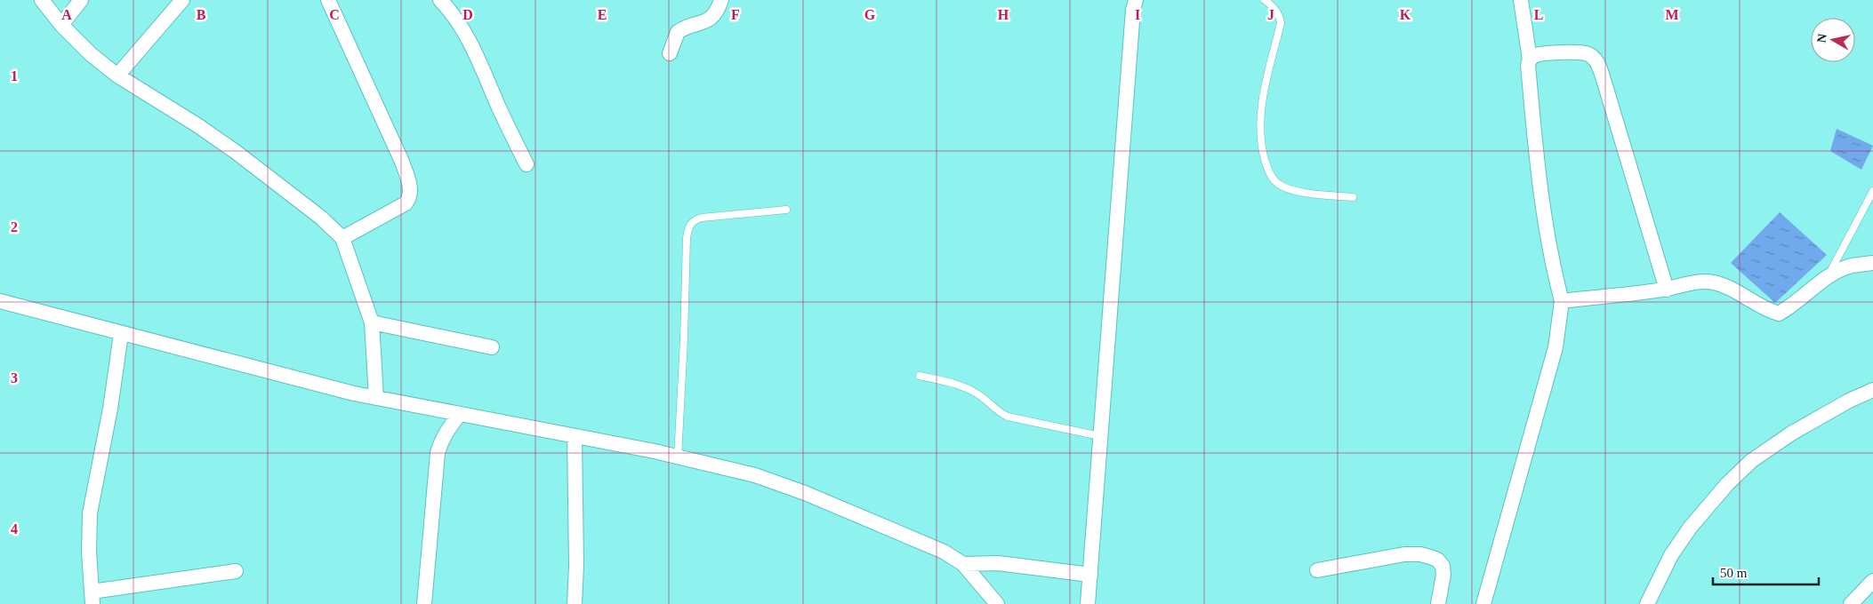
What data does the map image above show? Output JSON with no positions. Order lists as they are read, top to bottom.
{
  "scale_bar": "50 m",
  "north": "left",
  "grid": {
    "columns": [
      "A",
      "B",
      "C",
      "D",
      "E",
      "F",
      "G",
      "H",
      "I",
      "J",
      "K",
      "L",
      "M"
    ],
    "rows": [
      "1",
      "2",
      "3",
      "4"
    ]
  }
}
